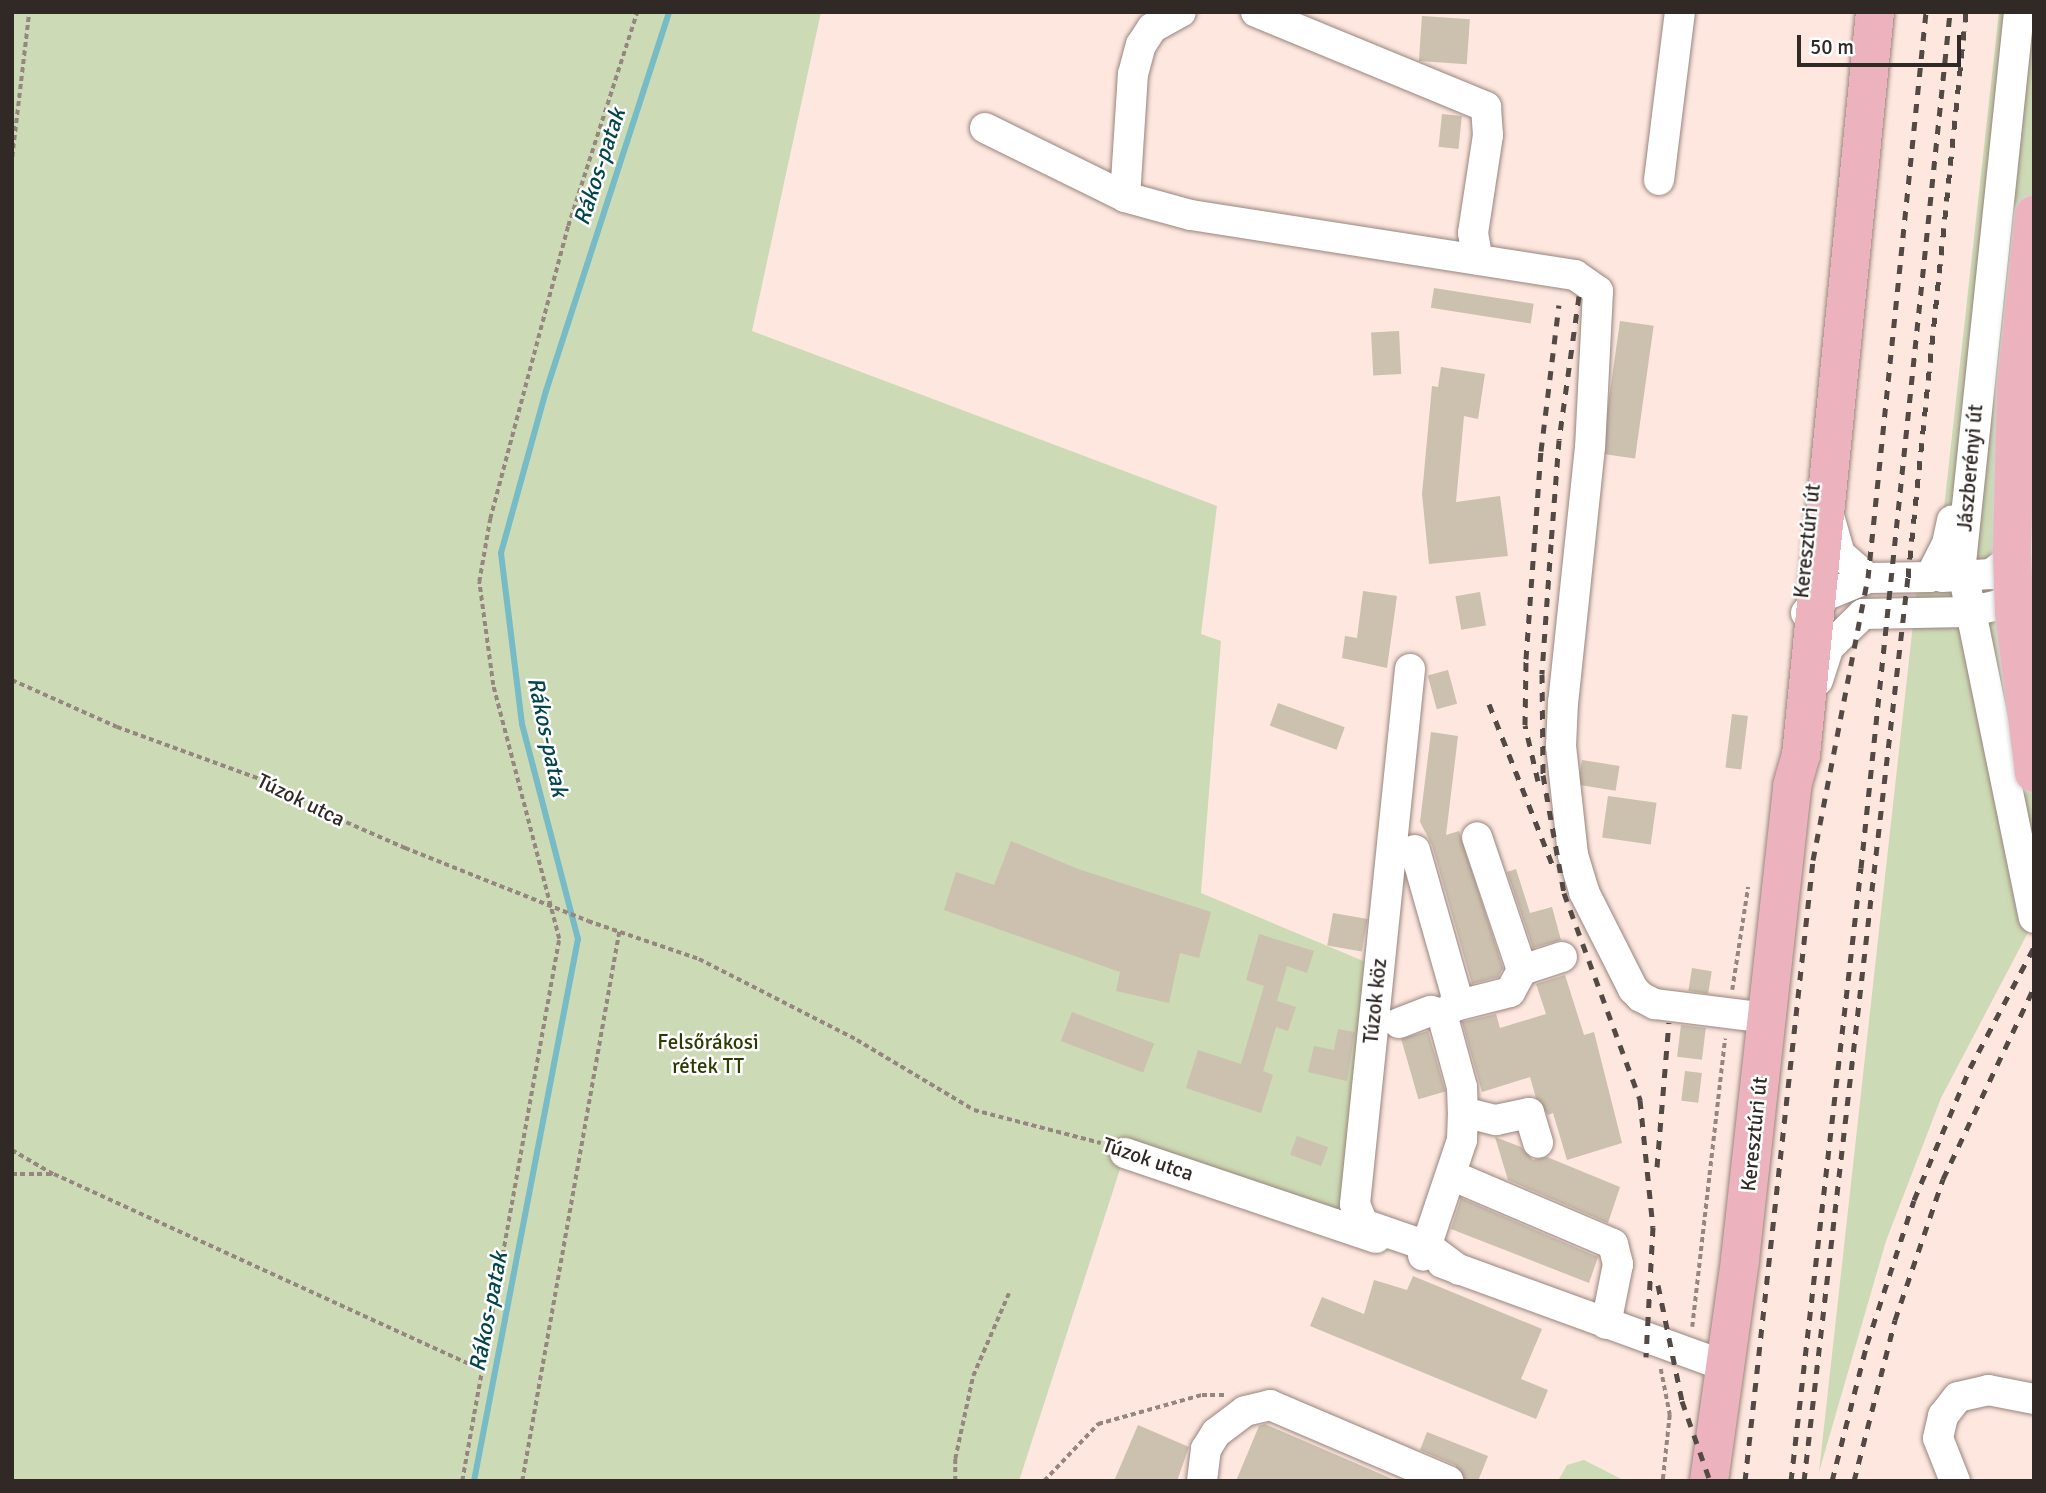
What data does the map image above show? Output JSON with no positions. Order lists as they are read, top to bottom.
{
  "streets": {
    "main road": ["Jászberényi út", "Keresztúri út"],
    "street": ["Túzok utca", "Túzok köz"]
  },
  "crossings": [
    ["Keresztúri út", "Túzok utca"],
    ["Túzok utca", "Túzok köz"]
  ],
  "water": ["Rákos-patak"],
  "parks": ["Felsőrákosi rétek TT"],
  "scale_bar": "50 m"
}
